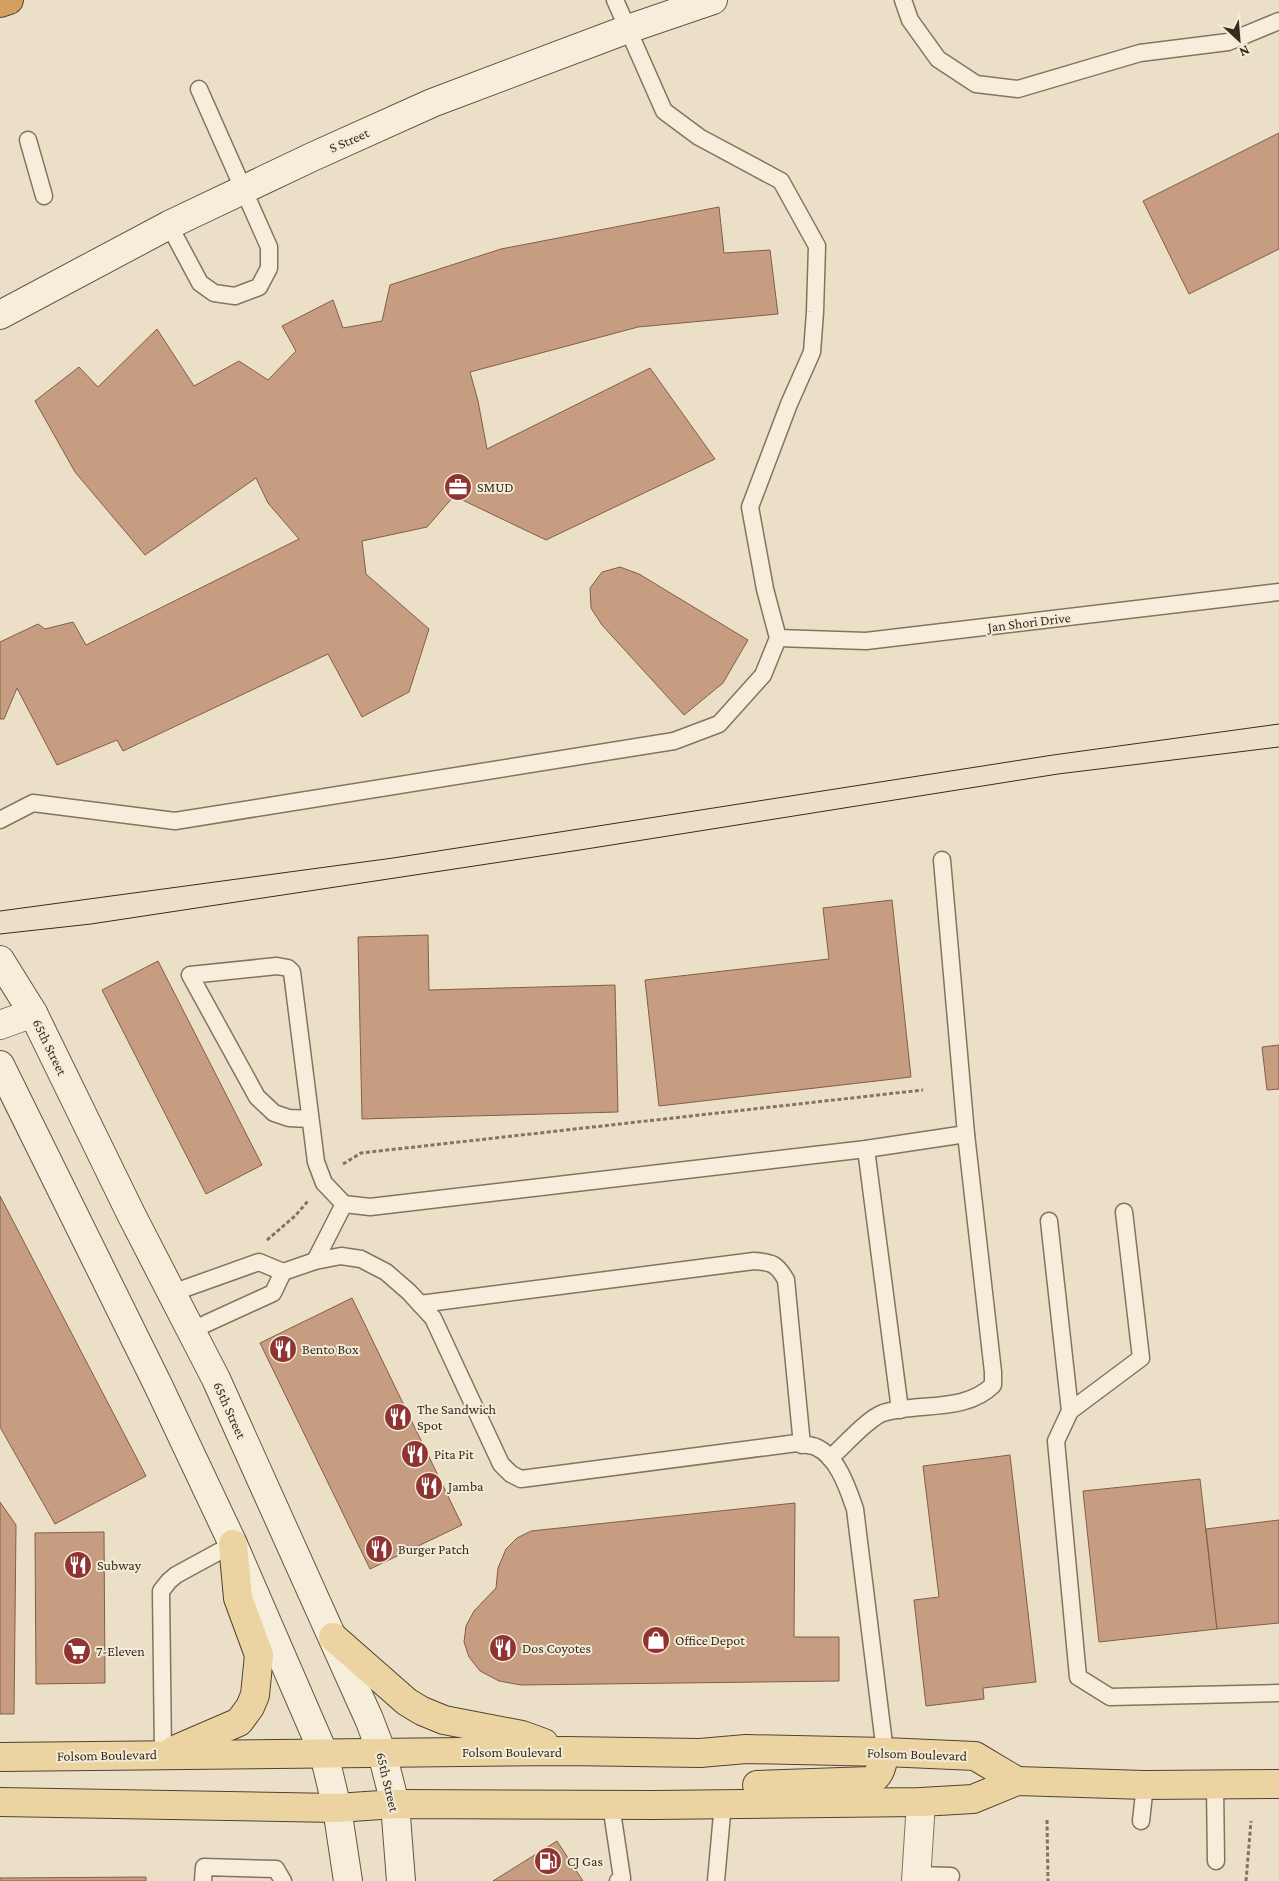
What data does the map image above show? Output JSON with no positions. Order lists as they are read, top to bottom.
{
  "streets": {
    "main road": ["S Street", "65th Street", "Folsom Boulevard"],
    "lane": ["Jan Shori Drive"]
  },
  "crossings": [
    ["65th Street", "Folsom Boulevard"]
  ],
  "places": {
    "office": ["SMUD"],
    "restaurant": [
      "Bento Box",
      "The Sandwich Spot",
      "Pita Pit",
      "Jamba",
      "Burger Patch",
      "Subway",
      "Dos Coyotes"
    ],
    "shop": ["Office Depot"],
    "supermarket": ["7-Eleven"],
    "fuel station": ["CJ Gas"]
  },
  "north": "bottom right"
}
